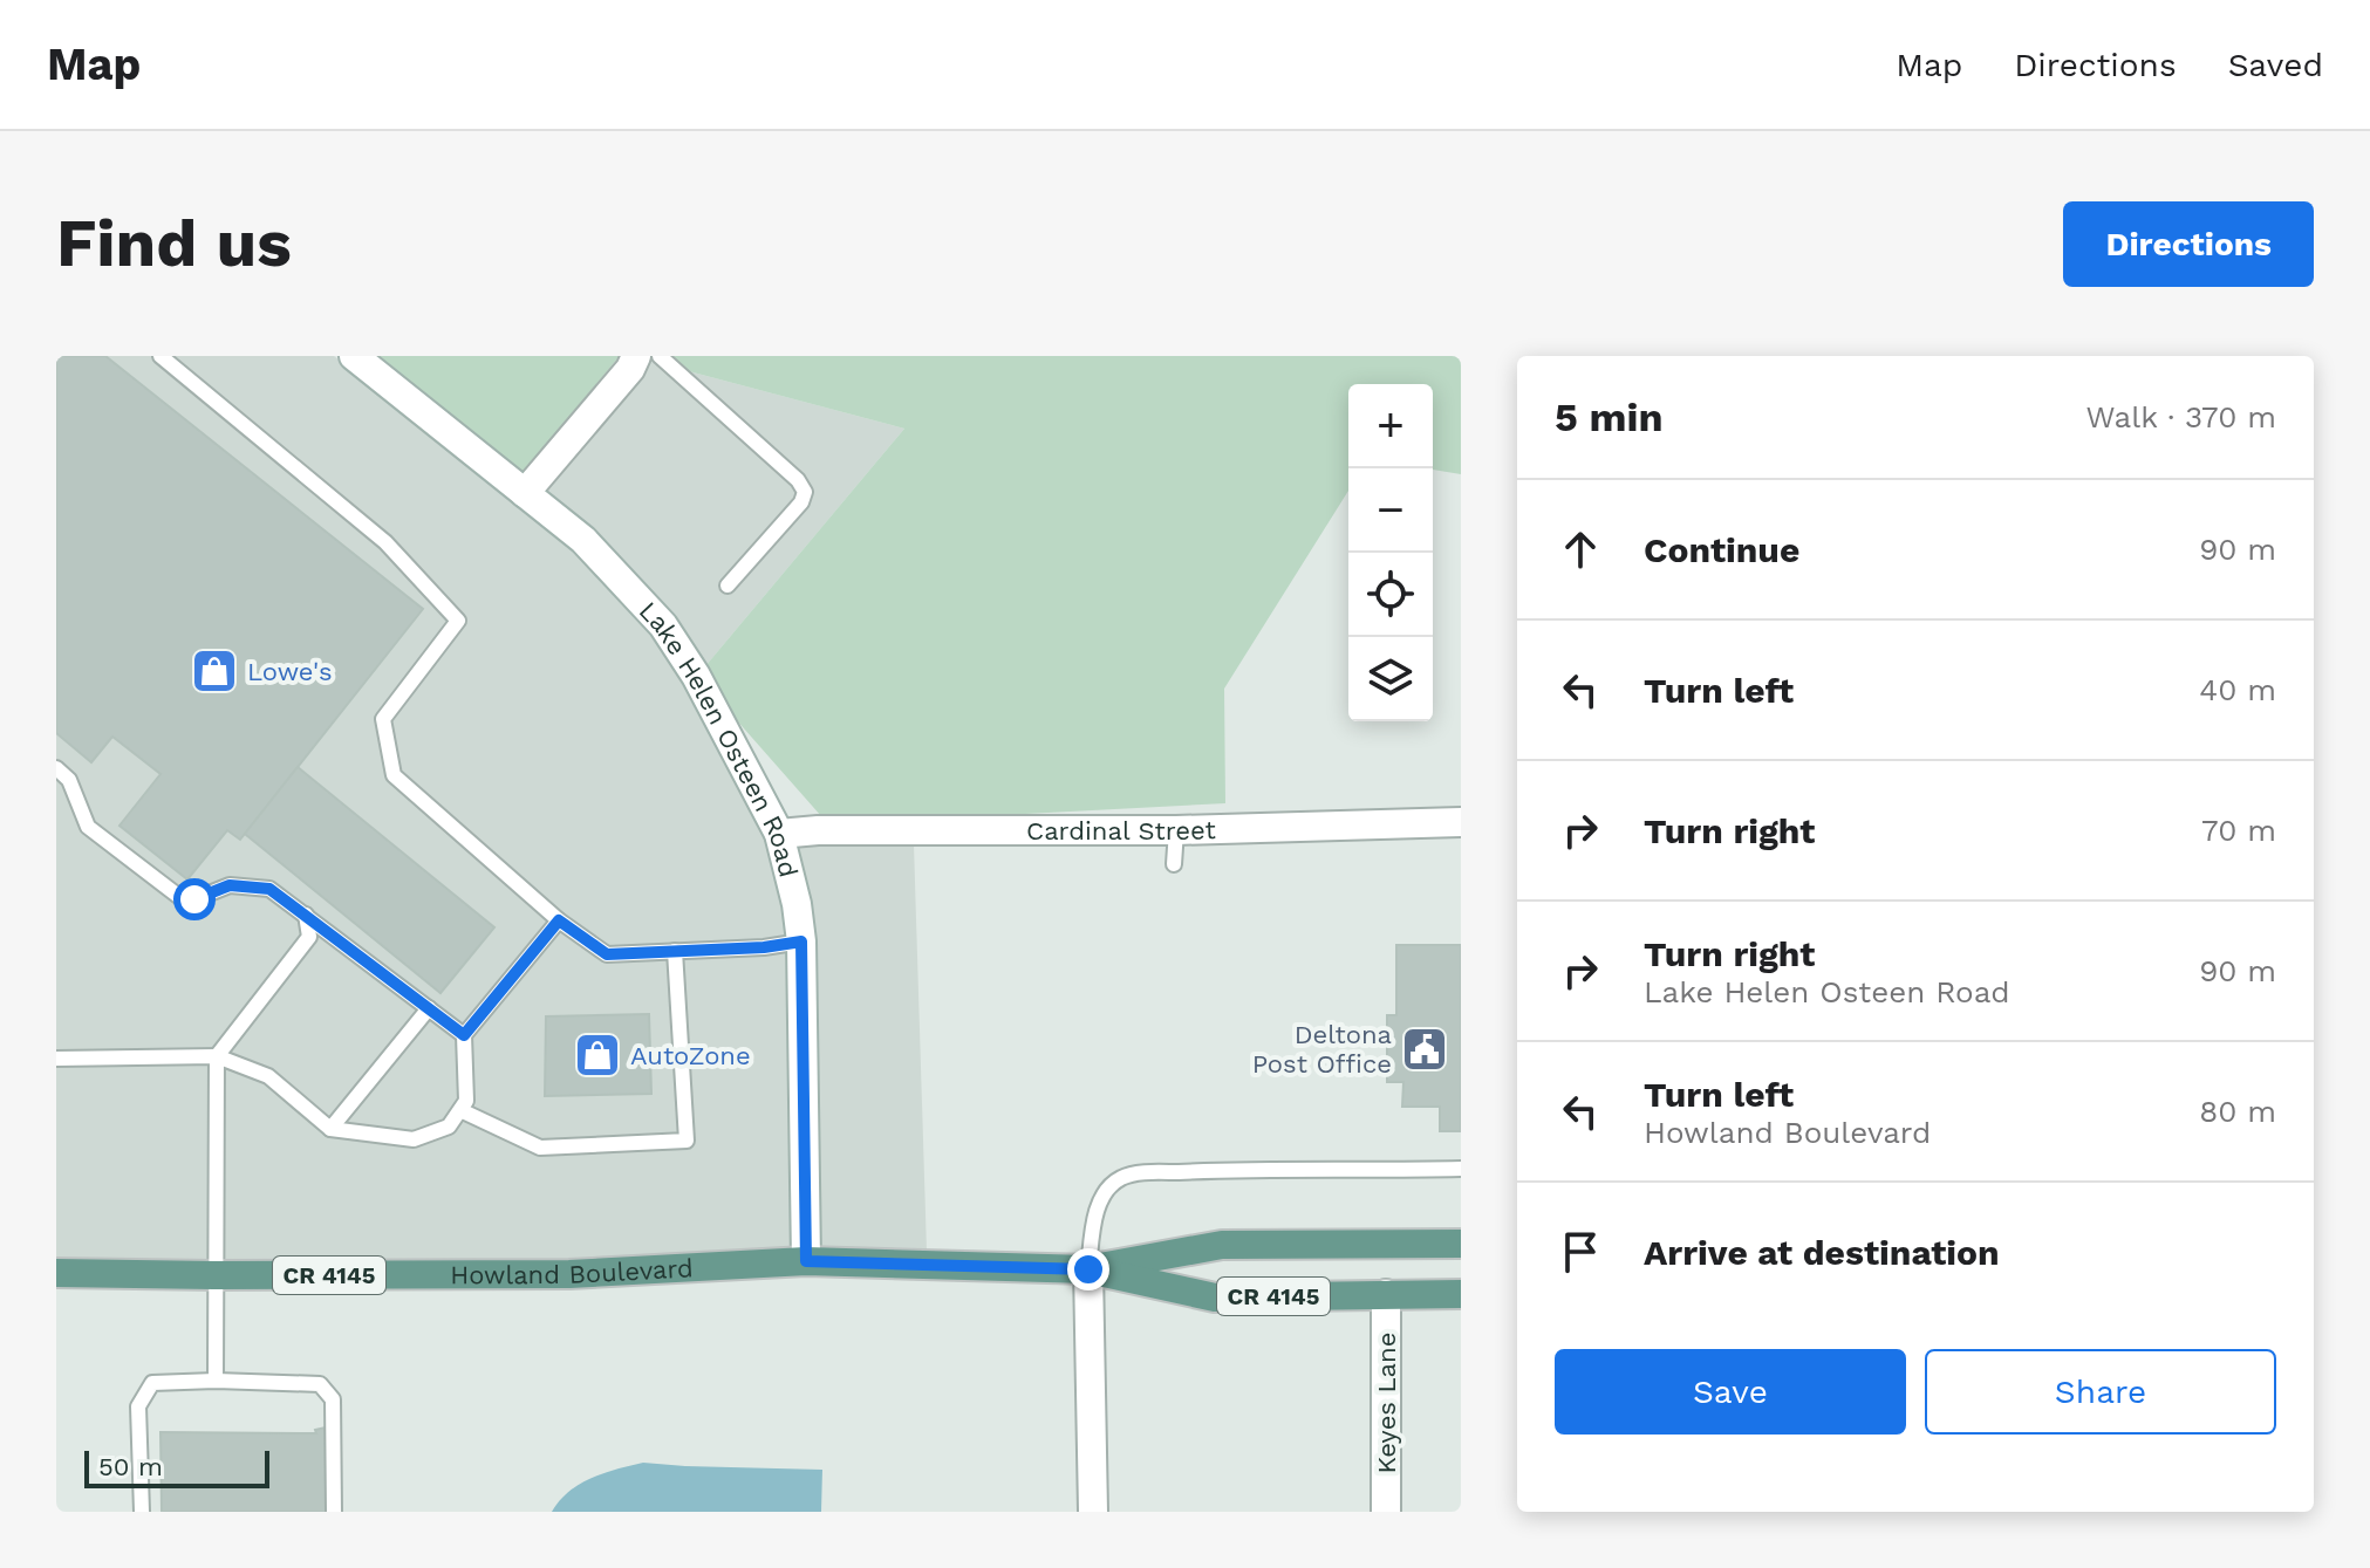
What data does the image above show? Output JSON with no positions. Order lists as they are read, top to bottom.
{
  "streets": {
    "main road": ["Howland Boulevard", "CR 4145"],
    "street": ["Lake Helen Osteen Road", "Cardinal Street", "Keyes Lane"]
  },
  "crossings": [
    ["Lake Helen Osteen Road", "Cardinal Street"],
    ["Lake Helen Osteen Road", "Howland Boulevard"],
    ["Howland Boulevard", "Keyes Lane"]
  ],
  "places": {
    "shop": ["Lowe's", "AutoZone"],
    "public building": ["Deltona Post Office"]
  },
  "scale_bar": "50 m",
  "page": {
    "header": "Map",
    "nav": ["Map", "Directions", "Saved"],
    "buttons": [
      "Directions",
      ["Save", "Share"]
    ],
    "title": "Find us",
    "heading": ["5 min", "Walk · 370 m"],
    "map_buttons": ["+", "−"],
    "list": [
      ["Continue", "90 m"],
      ["Turn left", "40 m"],
      ["Turn right", "70 m"],
      ["Turn right", "Lake Helen Osteen Road", "90 m"],
      ["Turn left", "Howland Boulevard", "80 m"],
      "Arrive at destination"
    ],
    "scale": "50 m"
  }
}
